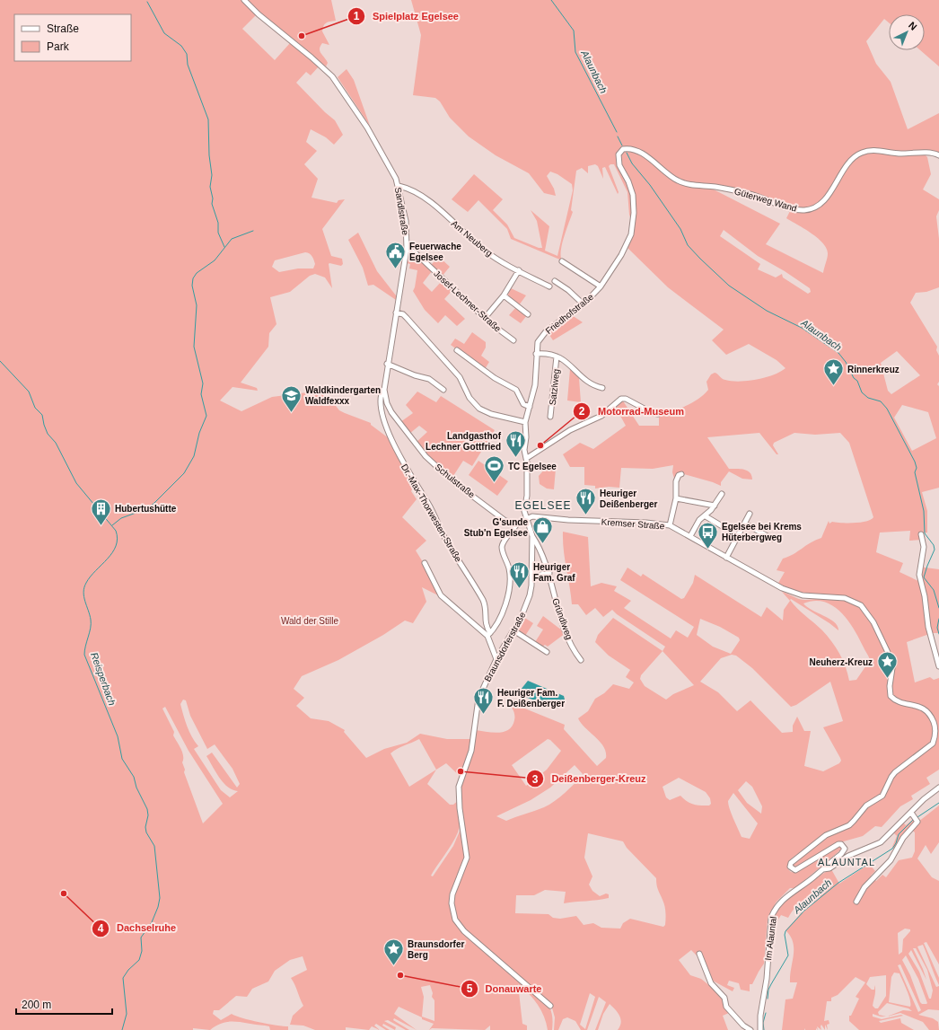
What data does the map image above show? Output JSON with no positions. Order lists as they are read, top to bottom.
{
  "streets": {
    "street": [
      "Güterweg Wand",
      "Sandlstraße",
      "Am Neuberg",
      "Josef-Lechner-Straße",
      "Friedhofstraße",
      "Satzlweg",
      "Schulstraße",
      "Dr.-Max-Thorwesten-Straße",
      "Kremser Straße",
      "Gründlweg",
      "Braunsdorferstraße",
      "Im Alauntal"
    ]
  },
  "crossings": [
    ["Güterweg Wand", "Friedhofstraße"],
    ["Sandlstraße", "Am Neuberg"],
    ["Sandlstraße", "Josef-Lechner-Straße"],
    ["Sandlstraße", "Schulstraße"],
    ["Friedhofstraße", "Satzlweg"],
    ["Schulstraße", "Dr.-Max-Thorwesten-Straße"],
    ["Dr.-Max-Thorwesten-Straße", "Braunsdorferstraße"],
    ["Kremser Straße", "Braunsdorferstraße"],
    ["Kremser Straße", "Im Alauntal"],
    ["Gründlweg", "Braunsdorferstraße"]
  ],
  "districts": ["EGELSEE", "ALAUNTAL"],
  "water": ["Alaunbach", "Reisperbach"],
  "parks": ["Wald der Stille"],
  "places": {
    "other": [
      "Spielplatz Egelsee",
      "Motorrad-Museum",
      "Deißenberger-Kreuz",
      "Dachselruhe",
      "Donauwarte"
    ],
    "public building": ["Feuerwache Egelsee"],
    "place": ["Rinnerkreuz", "Neuherz-Kreuz", "Braunsdorfer Berg"],
    "school or university": ["Waldkindergarten Waldfexxx"],
    "restaurant": [
      "Landgasthof Lechner Gottfried",
      "Heuriger Deißenberger",
      "Heuriger Fam. Graf",
      "Heuriger Fam. F. Deißenberger"
    ],
    "sports": ["TC Egelsee"],
    "building": ["Hubertushütte"],
    "shop": ["G'sunde Stub'n Egelsee"],
    "bus stop": ["Egelsee bei Krems Hüterbergweg"]
  },
  "legend": ["Straße", "Park"],
  "scale_bar": "200 m",
  "north": "top right"
}
